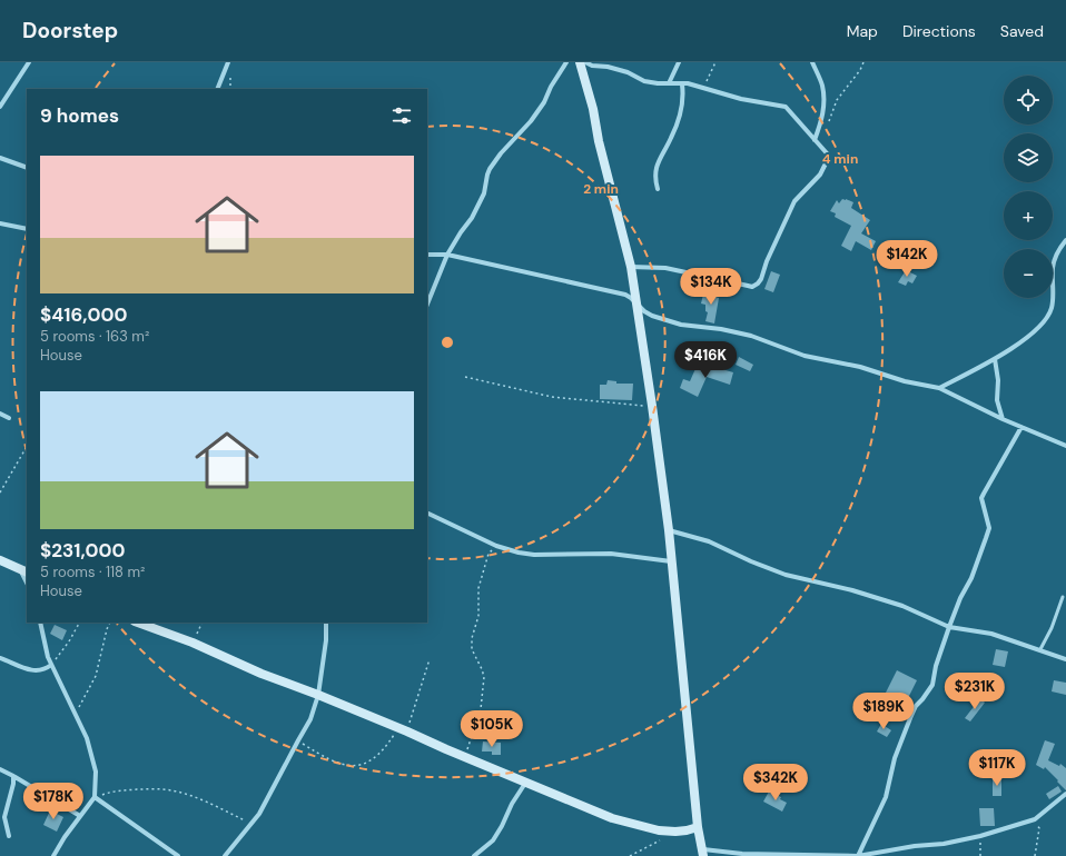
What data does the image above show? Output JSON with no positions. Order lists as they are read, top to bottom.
{
  "page": {
    "header": "Doorstep",
    "nav": ["Map", "Directions", "Saved"],
    "map_buttons": ["+", "−"],
    "heading": "9 homes",
    "list": [
      {
        "name": "$416,000",
        "note": "5 rooms · 163 m² · House"
      },
      {
        "name": "$231,000",
        "note": "5 rooms · 118 m² · House"
      }
    ],
    "price": [
      "$142K",
      "$134K",
      "$416K",
      "$231K",
      "$189K",
      "$105K",
      "$117K",
      "$342K",
      "$178K"
    ]
  },
  "rings": ["4 min", "2 min"]
}
